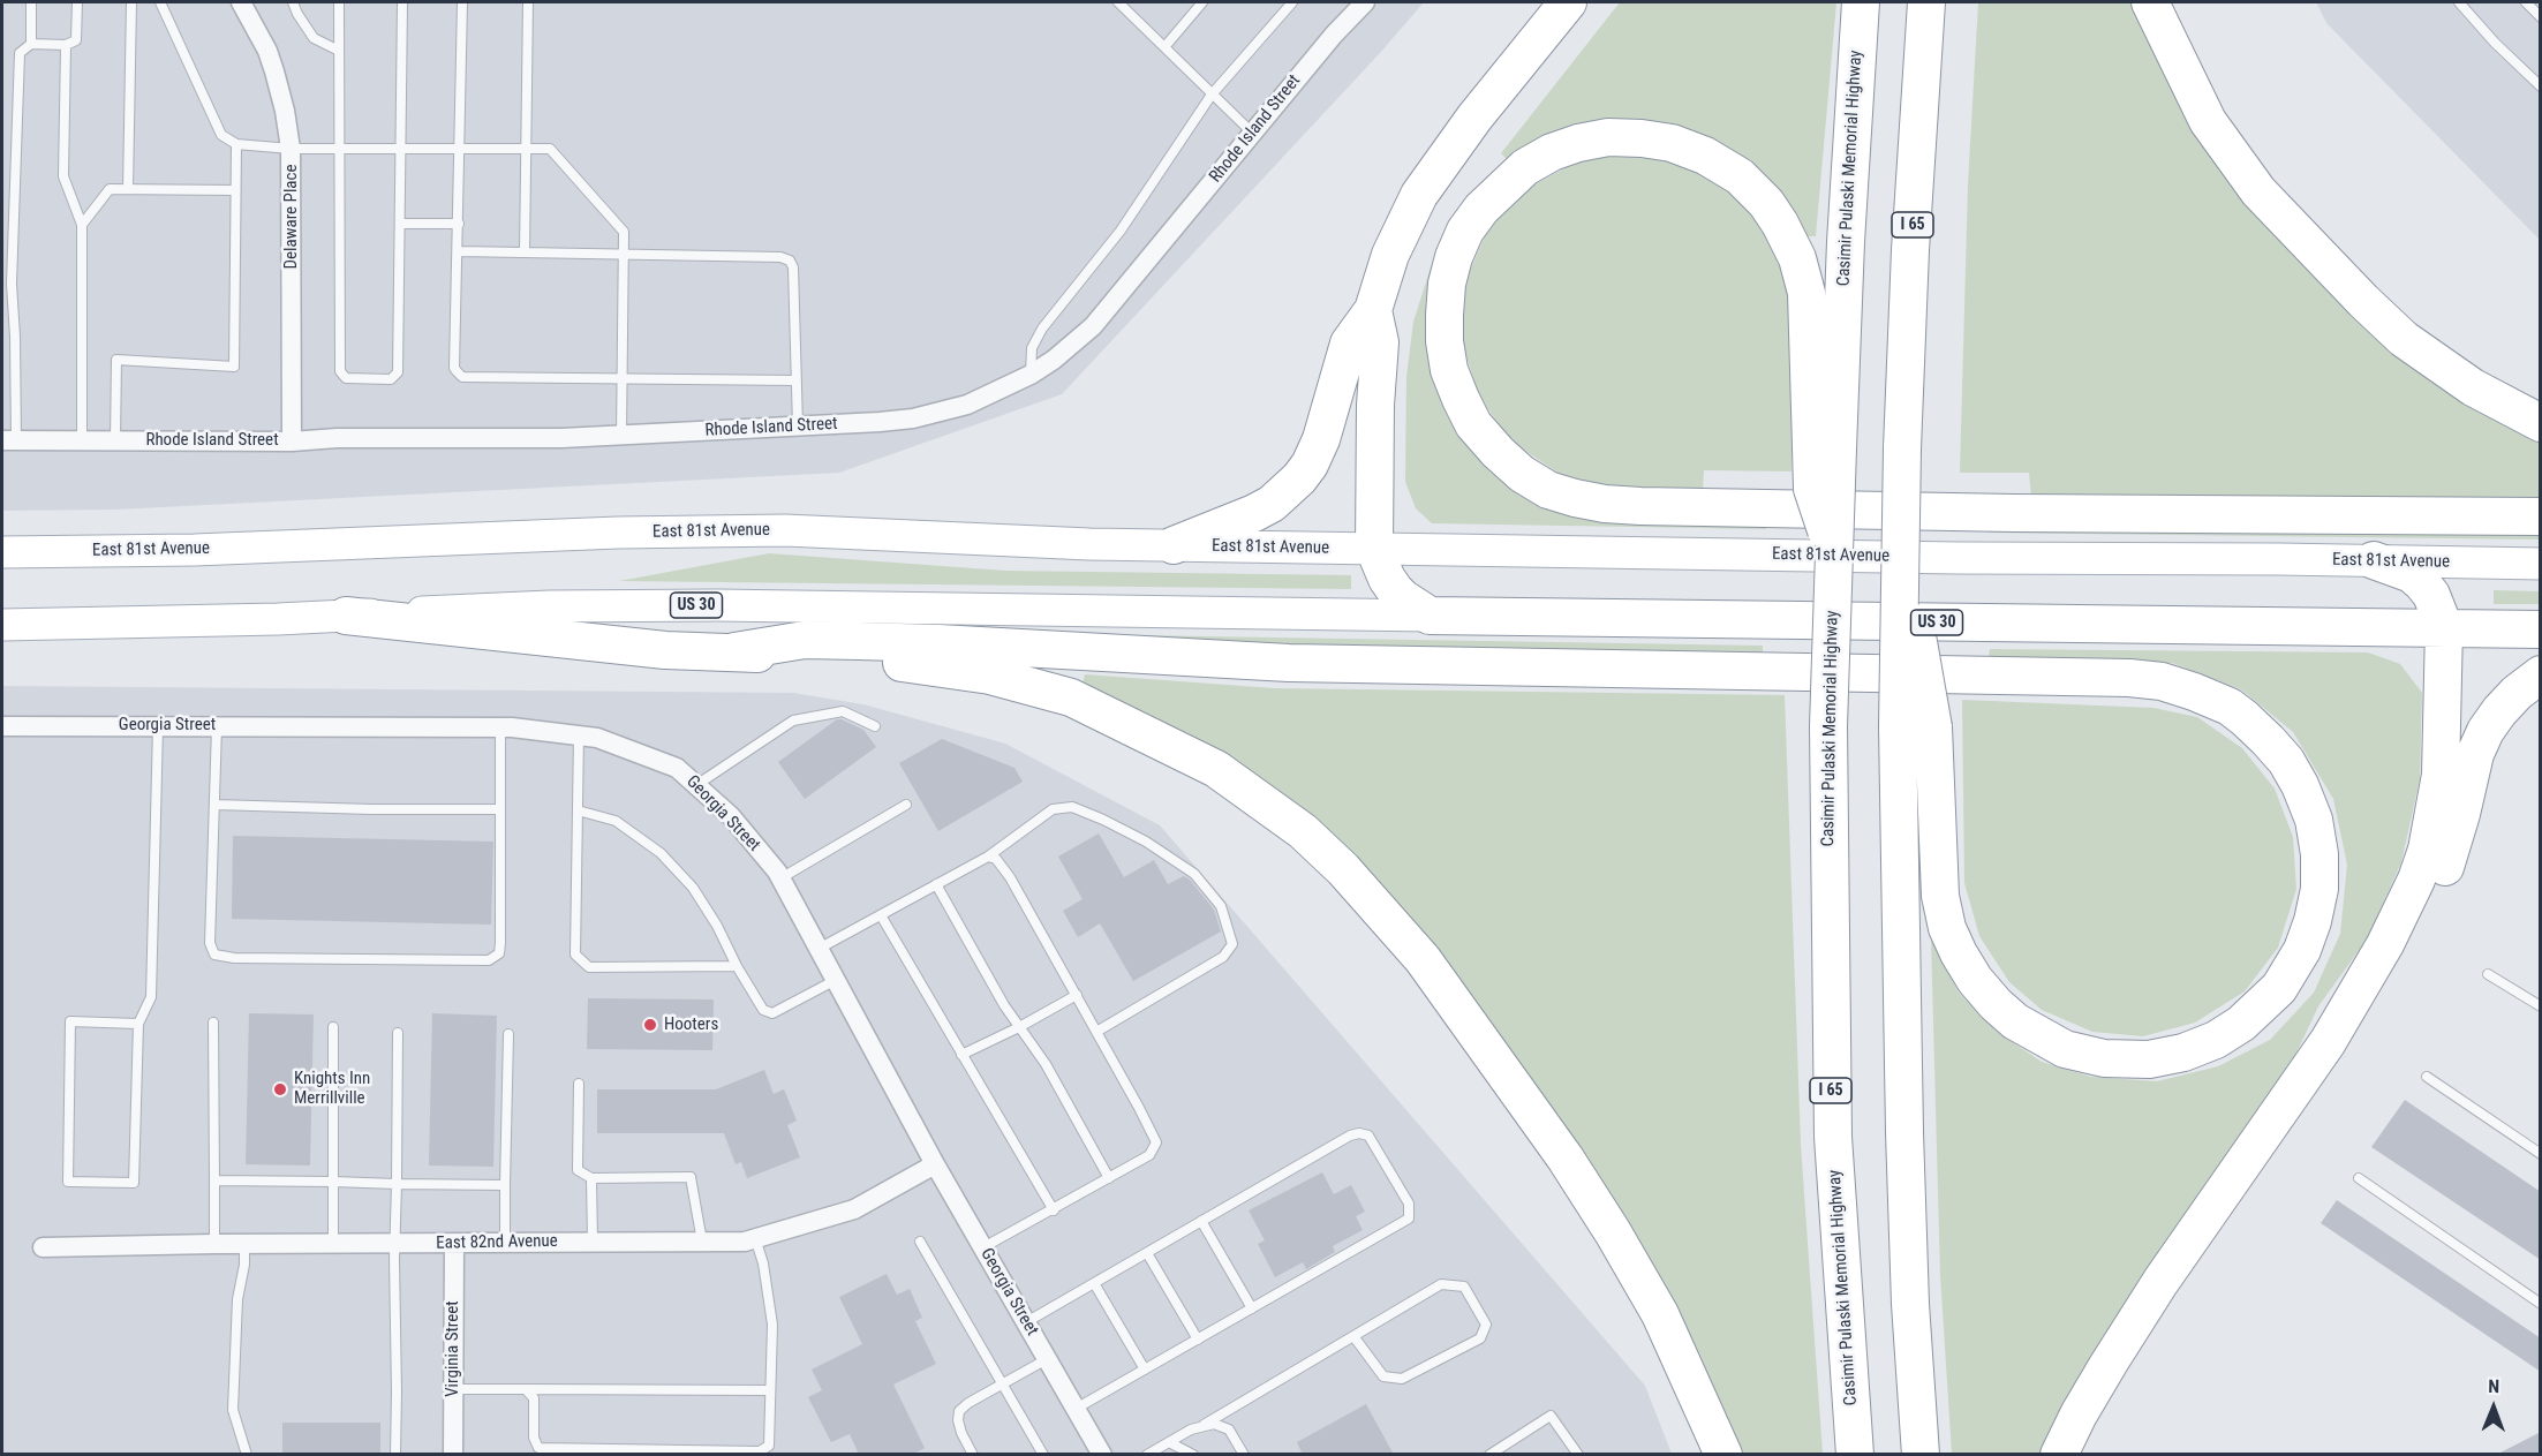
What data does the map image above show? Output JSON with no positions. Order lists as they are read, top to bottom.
{
  "streets": {
    "highway": ["Casimir Pulaski Memorial Highway", "I 65", "US 30"],
    "main road": ["East 81st Avenue"],
    "street": [
      "Rhode Island Street",
      "Delaware Place",
      "Georgia Street",
      "East 82nd Avenue",
      "Virginia Street"
    ]
  },
  "crossings": [
    ["Rhode Island Street", "Delaware Place"],
    ["Georgia Street", "East 82nd Avenue"],
    ["East 82nd Avenue", "Virginia Street"]
  ],
  "places": ["Hooters", "Knights Inn Merrillville"],
  "north": "top"
}
